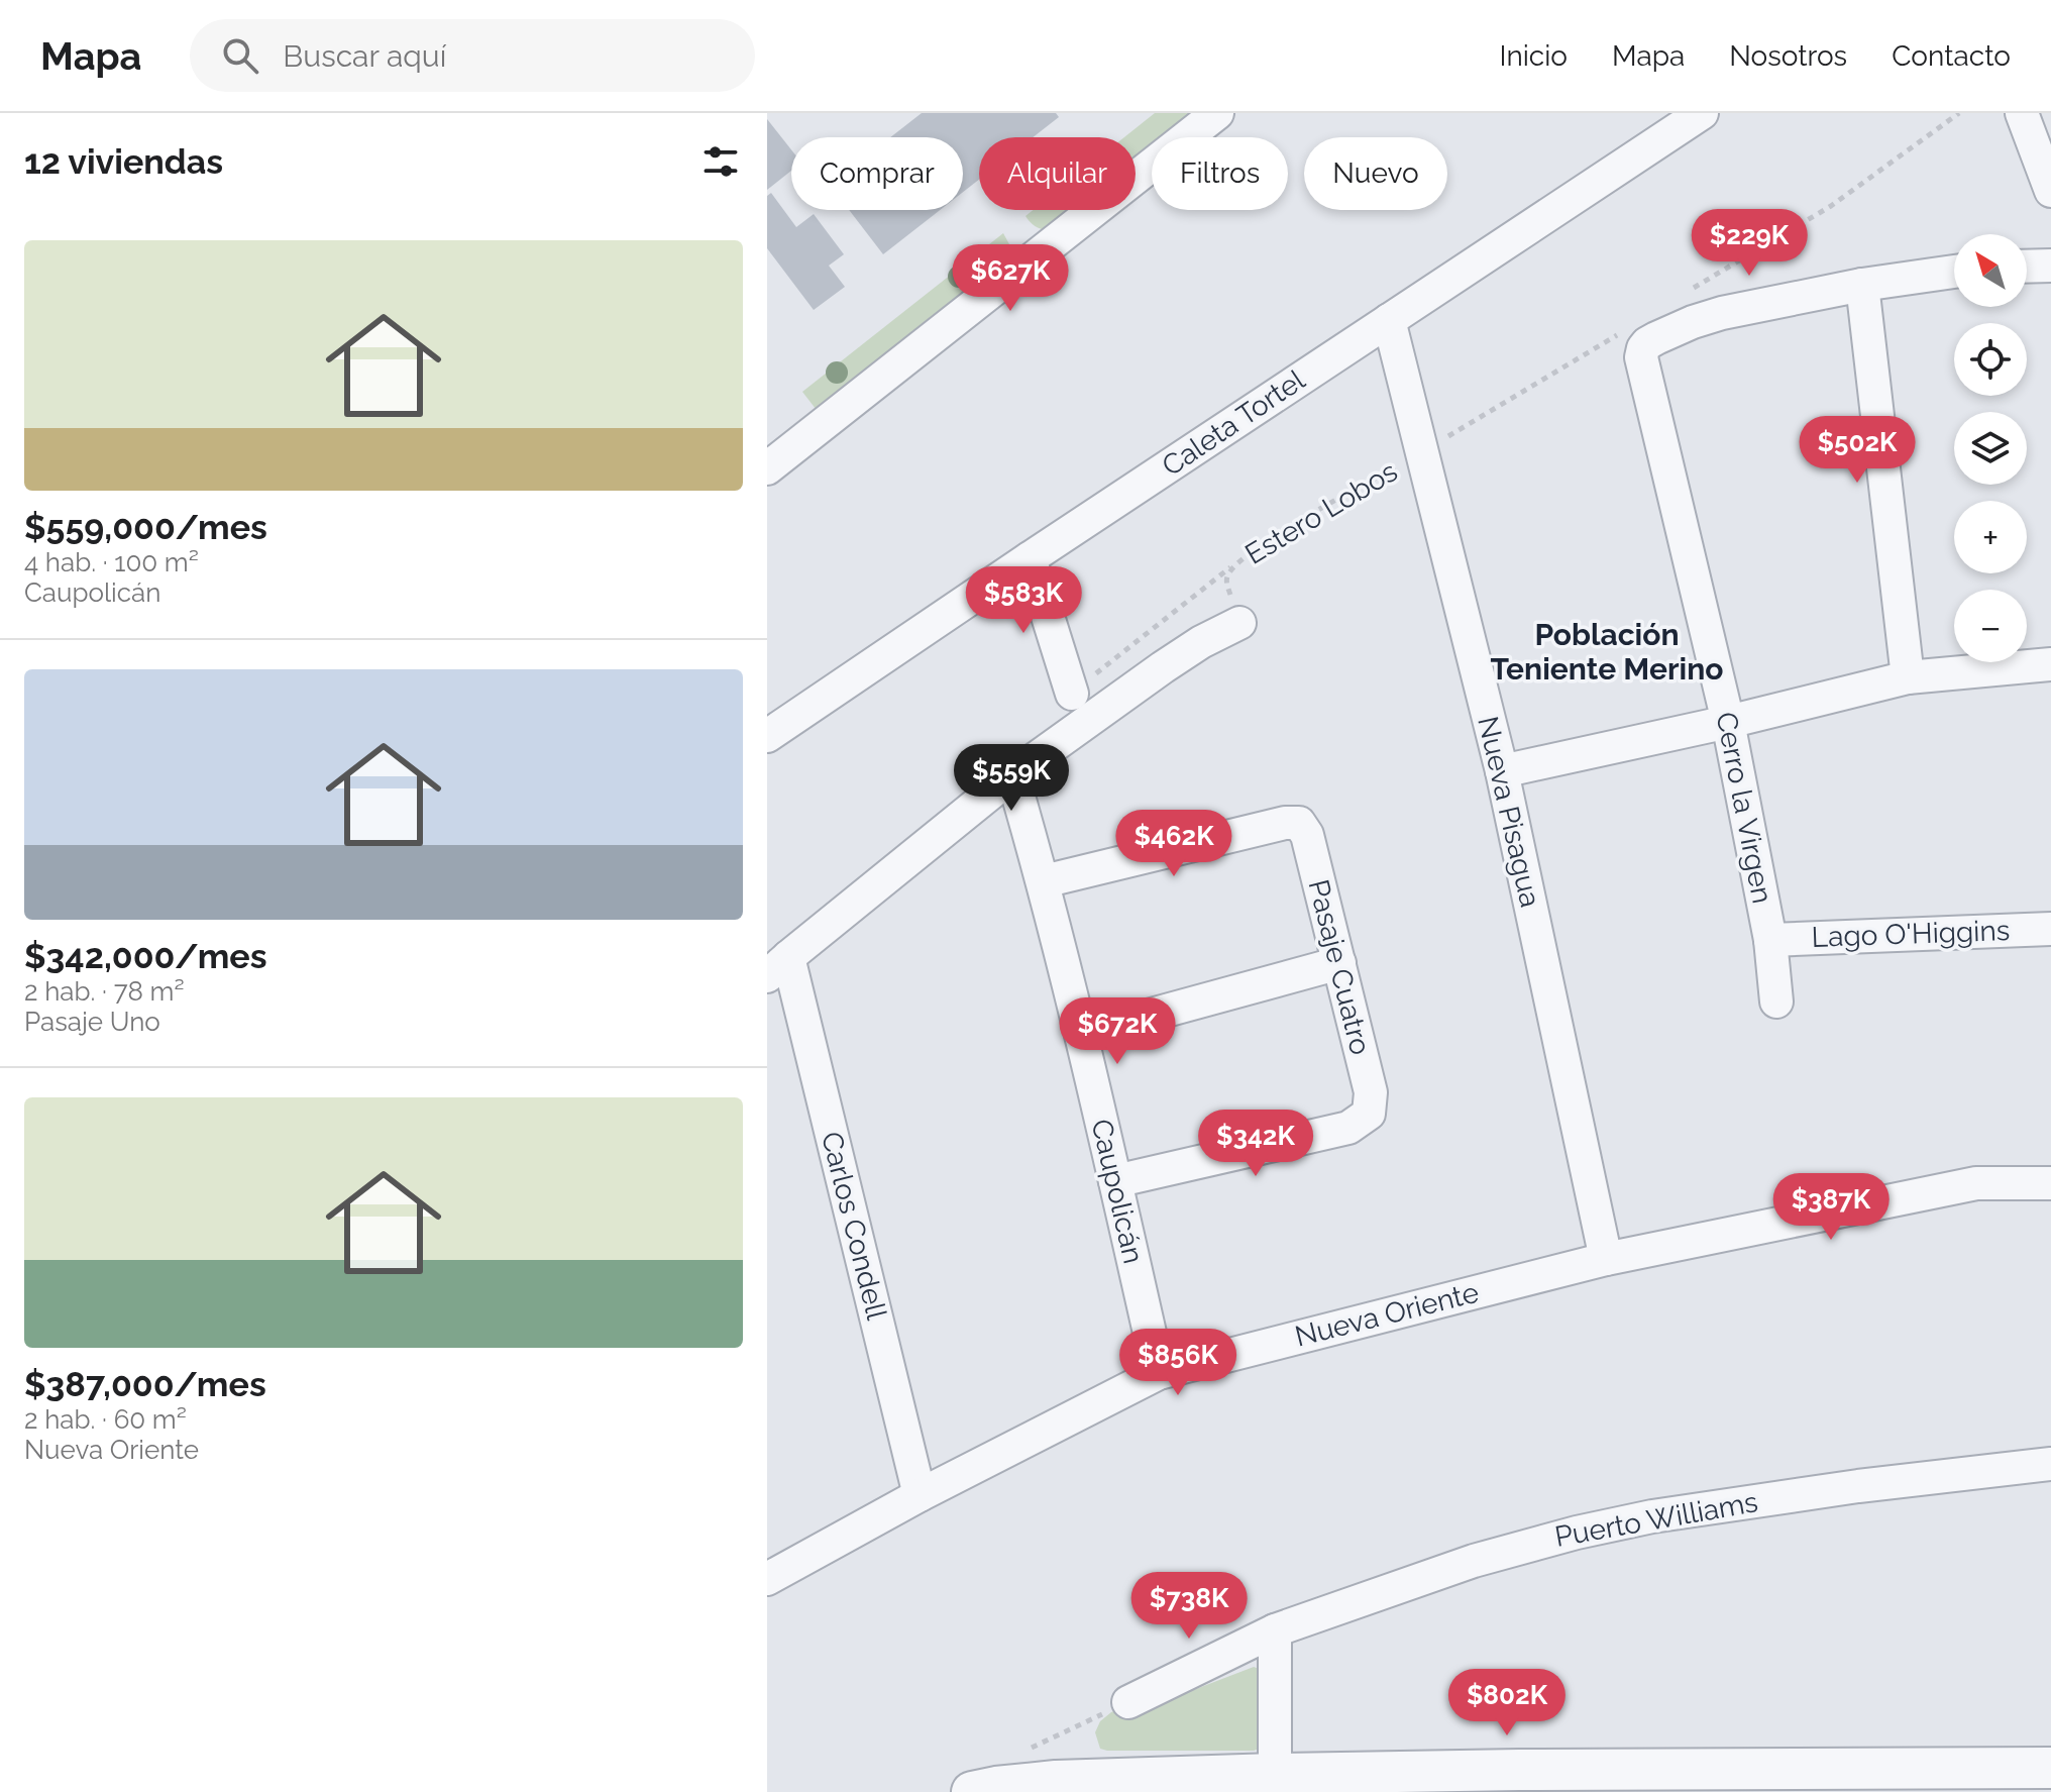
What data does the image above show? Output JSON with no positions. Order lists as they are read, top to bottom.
{
  "streets": {
    "street": [
      "Caleta Tortel",
      "Cerro la Virgen",
      "Nueva Pisagua",
      "Lago O'Higgins",
      "Pasaje Cuatro",
      "Caupolicán",
      "Carlos Condell",
      "Nueva Oriente",
      "Puerto Williams"
    ],
    "path": ["Estero Lobos"]
  },
  "crossings": [
    ["Caleta Tortel", "Nueva Pisagua"],
    ["Estero Lobos", "Cerro la Virgen"],
    ["Estero Lobos", "Nueva Pisagua"],
    ["Cerro la Virgen", "Lago O'Higgins"],
    ["Nueva Pisagua", "Nueva Oriente"],
    ["Pasaje Cuatro", "Caupolicán"],
    ["Caupolicán", "Nueva Oriente"],
    ["Carlos Condell", "Nueva Oriente"]
  ],
  "districts": ["Población Teniente Merino"],
  "north": "top left",
  "page": {
    "header": "Mapa",
    "search": "Buscar aquí",
    "nav": [
      "Inicio",
      "Mapa",
      "Nosotros",
      "Contacto"
    ],
    "heading": "12 viviendas",
    "chip": [
      "Comprar",
      "Alquilar",
      "Filtros",
      "Nuevo"
    ],
    "price": [
      "$229K",
      "$627K",
      "$502K",
      "$583K",
      "$559K",
      "$462K",
      "$672K",
      "$342K",
      "$387K",
      "$856K",
      "$738K",
      "$802K"
    ],
    "list": [
      {
        "name": "$559,000/mes",
        "note": "4 hab. · 100 m² · Caupolicán"
      },
      {
        "name": "$342,000/mes",
        "note": "2 hab. · 78 m² · Pasaje Uno"
      },
      {
        "name": "$387,000/mes",
        "note": "2 hab. · 60 m² · Nueva Oriente"
      }
    ],
    "map_buttons": ["+", "−"]
  }
}
